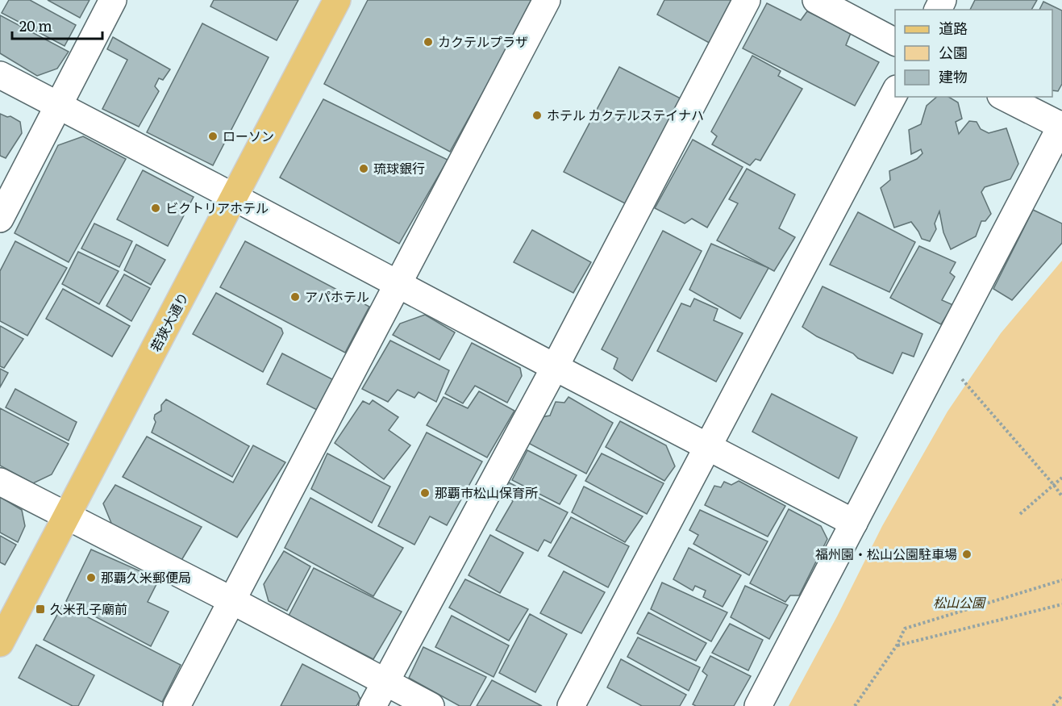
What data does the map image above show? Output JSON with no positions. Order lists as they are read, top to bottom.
{
  "streets": {
    "main road": ["若狭大通り"]
  },
  "parks": ["松山公園"],
  "places": {
    "other": [
      "カクテルプラザ",
      "ホテル カクテルステイナハ",
      "ローソン",
      "琉球銀行",
      "ビクトリアホテル",
      "アパホテル",
      "那覇市松山保育所",
      "福州園・松山公園駐車場",
      "那覇久米郵便局"
    ],
    "transit": ["久米孔子廟前"]
  },
  "legend": ["道路", "公園", "建物"],
  "scale_bar": "20 m"
}
